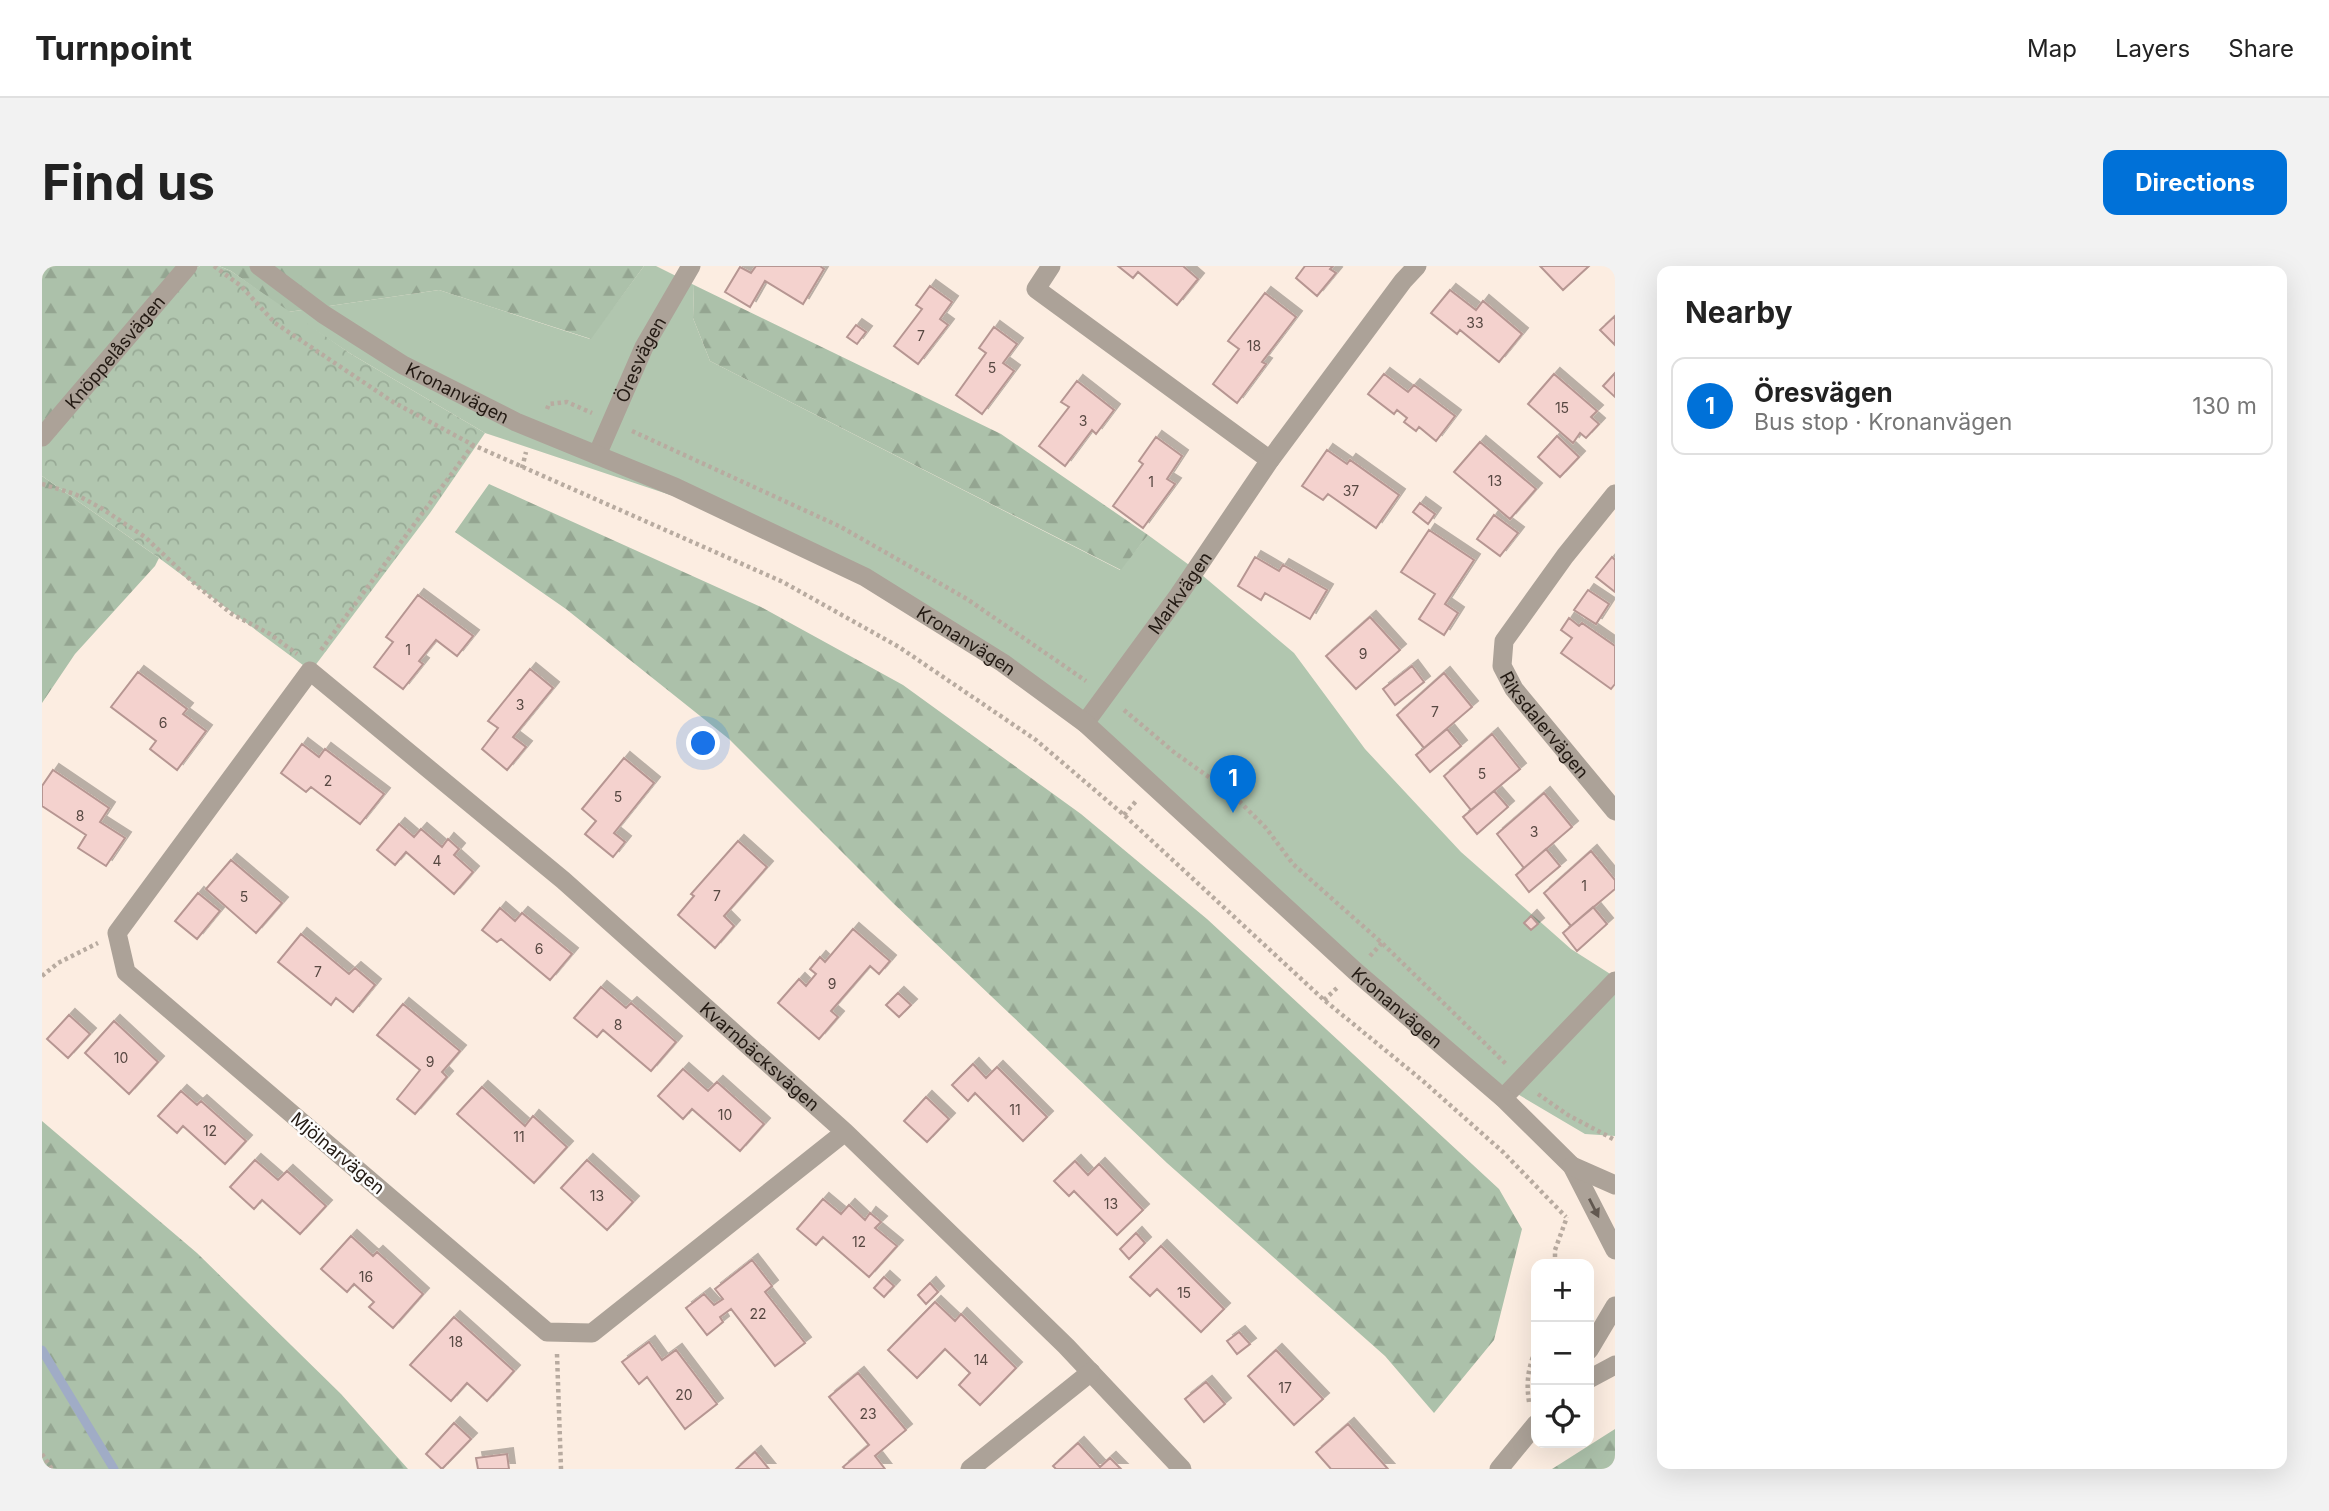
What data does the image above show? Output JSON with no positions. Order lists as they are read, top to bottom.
{
  "streets": {
    "street": [
      "Knöppelåsvägen",
      "Öresvägen",
      "Kronanvägen",
      "Markvägen",
      "Riksdalervägen",
      "Kvarnbäcksvägen",
      "Mjölnarvägen"
    ]
  },
  "crossings": [
    ["Öresvägen", "Kronanvägen"],
    ["Kronanvägen", "Markvägen"]
  ],
  "house_numbers": [
    "33",
    "7",
    "18",
    "5",
    "15",
    "3",
    "13",
    "1",
    "37",
    "1",
    "9",
    "3",
    "7",
    "6",
    "5",
    "2",
    "5",
    "8",
    "3",
    "4",
    "1",
    "7",
    "5",
    "6",
    "7",
    "9",
    "8",
    "10",
    "9",
    "11",
    "10",
    "12",
    "11",
    "13",
    "13",
    "12",
    "16",
    "15",
    "22",
    "18",
    "14",
    "17",
    "20",
    "23"
  ],
  "page": {
    "header": "Turnpoint",
    "nav": ["Map", "Layers", "Share"],
    "buttons": "Directions",
    "title": "Find us",
    "heading": "Nearby",
    "list": [
      {
        "mark": "1",
        "name": "Öresvägen",
        "note": "Bus stop · Kronanvägen",
        "value": "130 m"
      }
    ],
    "pins": "1",
    "map_buttons": ["+", "−"]
  }
}
